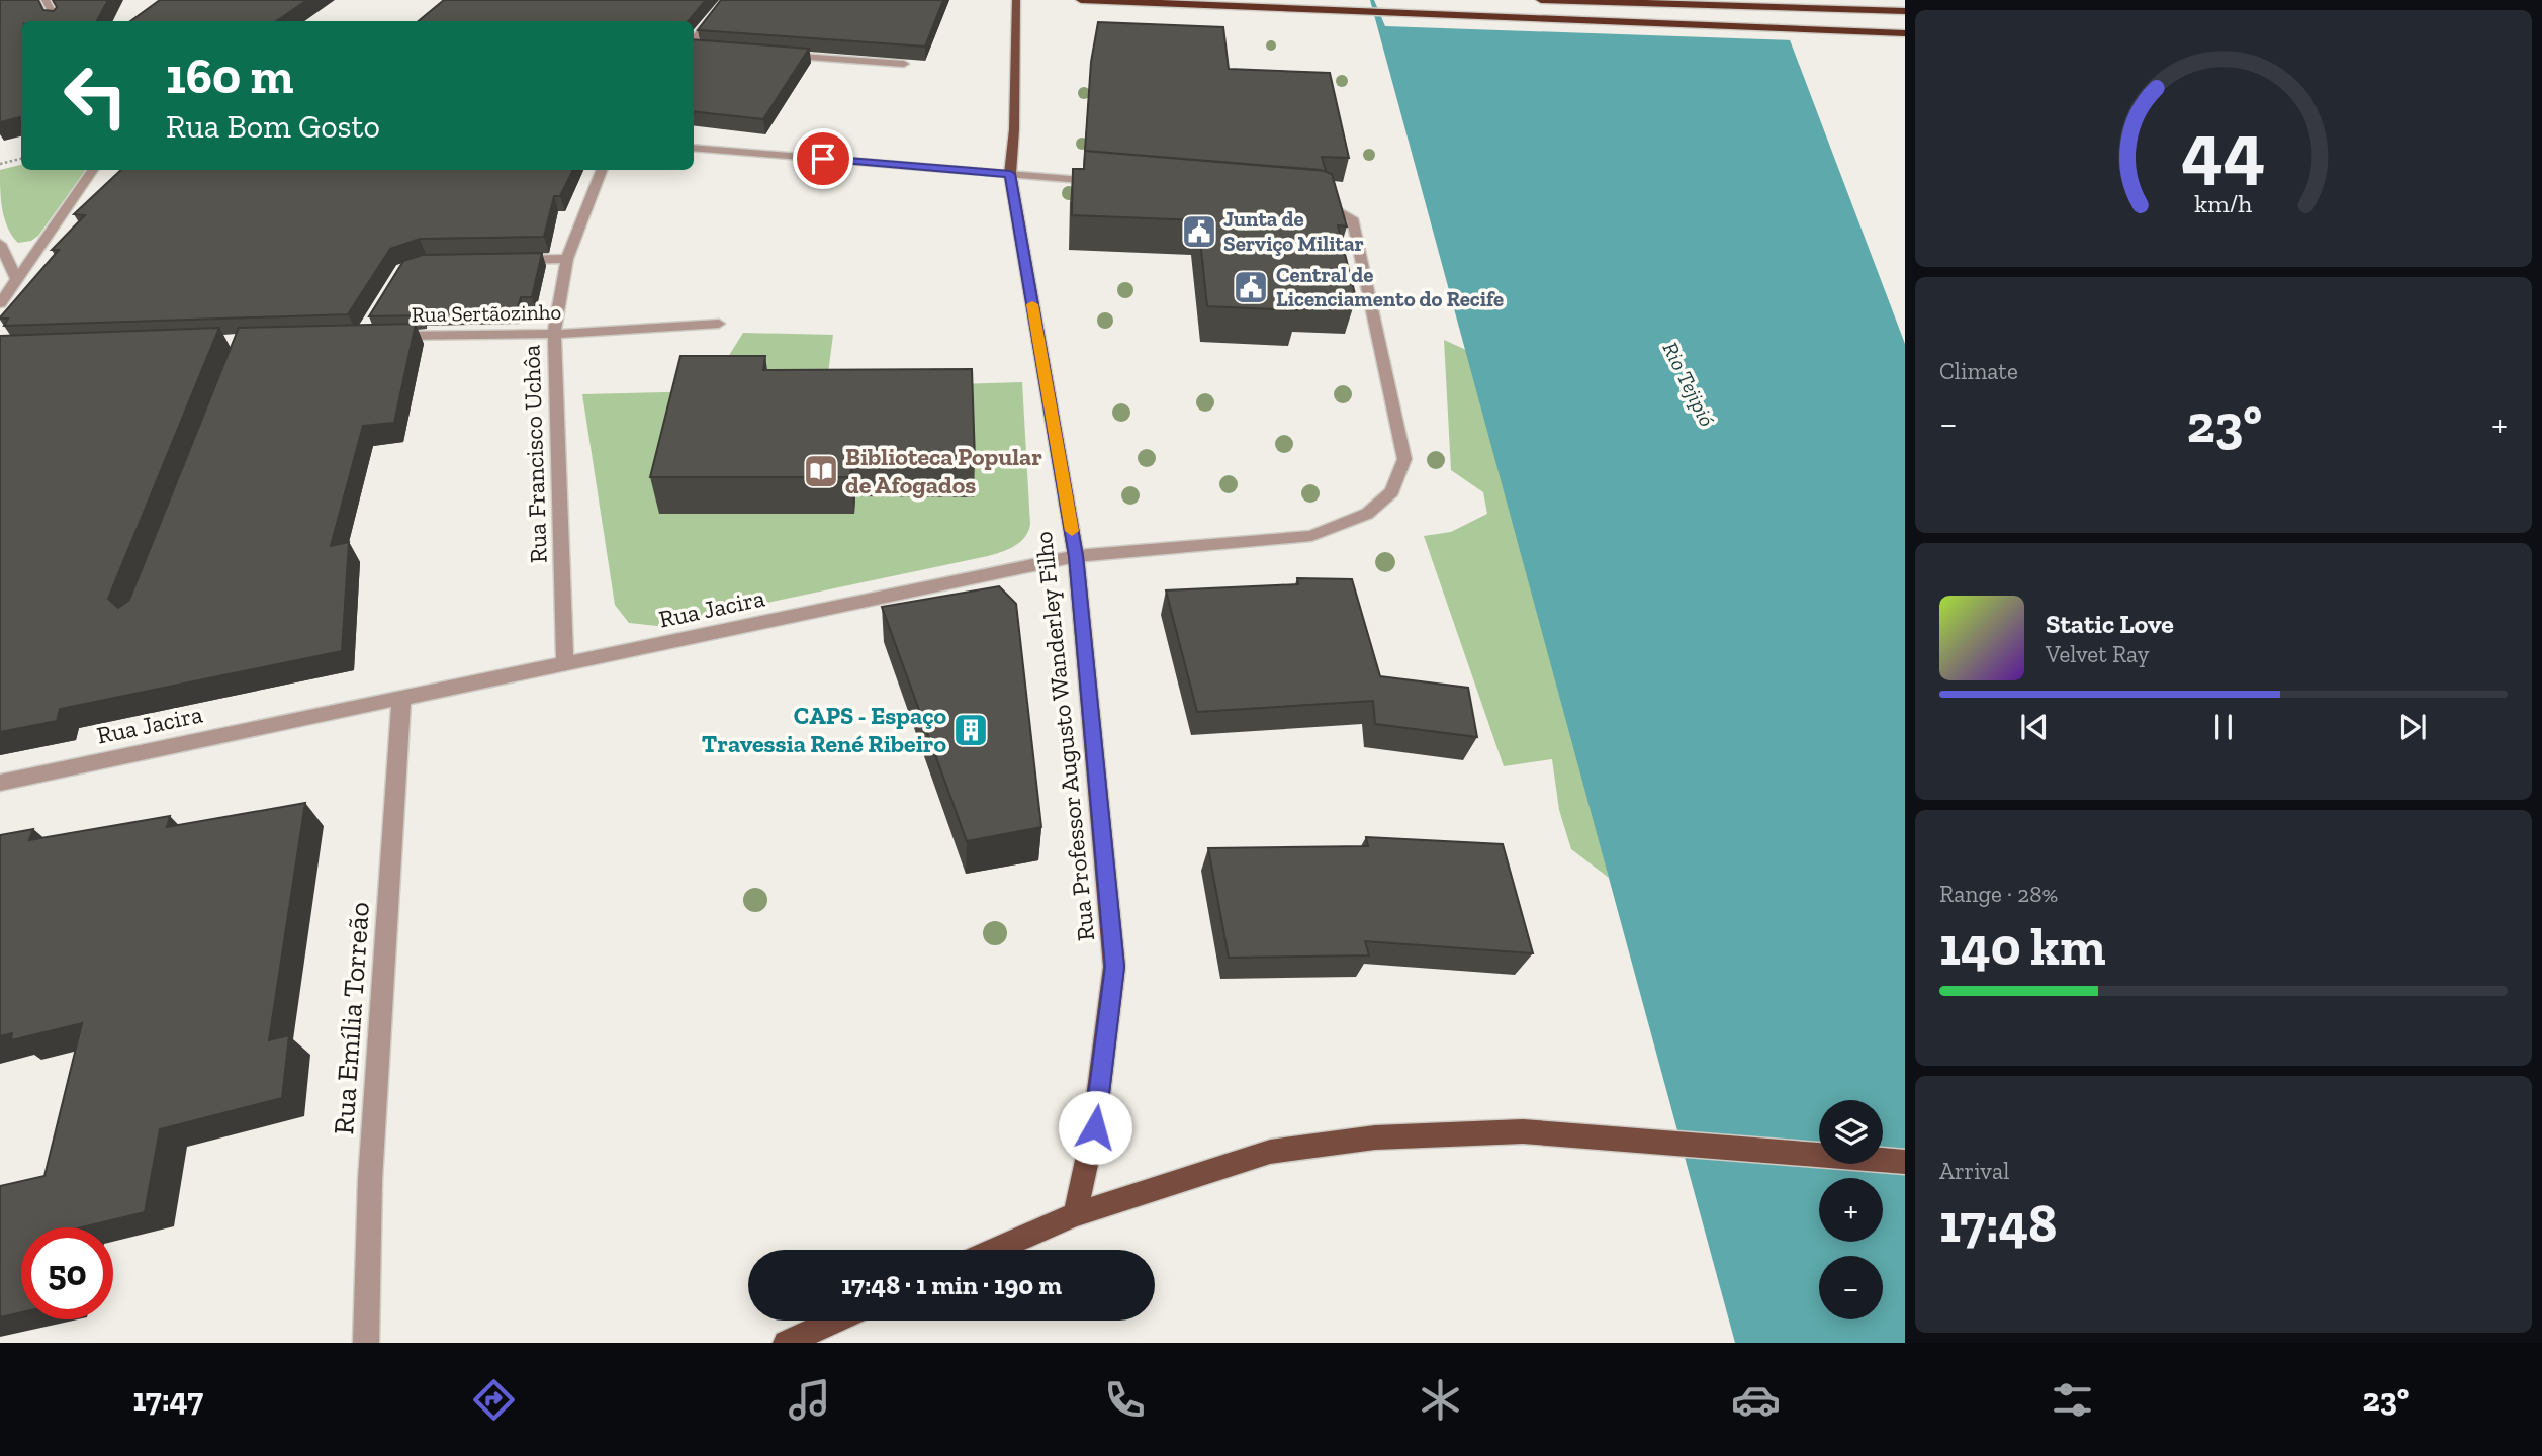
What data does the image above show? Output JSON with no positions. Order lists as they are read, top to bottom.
{
  "streets": {
    "main road": ["Rua Professor Augusto Wanderley Filho"],
    "street": [
      "Rua Sertãozinho",
      "Rua Francisco Uchôa",
      "Rua Jacira",
      "Rua Emília Torreão"
    ]
  },
  "crossings": [
    ["Rua Sertãozinho", "Rua Francisco Uchôa"],
    ["Rua Francisco Uchôa", "Rua Jacira"],
    ["Rua Jacira", "Rua Professor Augusto Wanderley Filho"],
    ["Rua Jacira", "Rua Emília Torreão"]
  ],
  "water": ["Rio Tejipió"],
  "places": {
    "public building": ["Junta de Serviço Militar", "Central de Licenciamento do Recife"],
    "library": ["Biblioteca Popular de Afogados"],
    "building": ["CAPS - Espaço Travessia René Ribeiro"]
  },
  "page": {
    "turn": ["160 m", "Rua Bom Gosto"],
    "tile": [
      "Climate",
      ["Range · 28%", "140 km"],
      ["Arrival", "17:48"]
    ],
    "heat": ["−", "23°", "+"],
    "song": ["Static Love", "Velvet Ray"],
    "map_buttons": ["+", "−"],
    "limit": "50",
    "trip": "17:48 · 1 min · 190 m",
    "tabs": ["17:47", "23°"],
    "gauge": ["44", "km/h"]
  }
}
